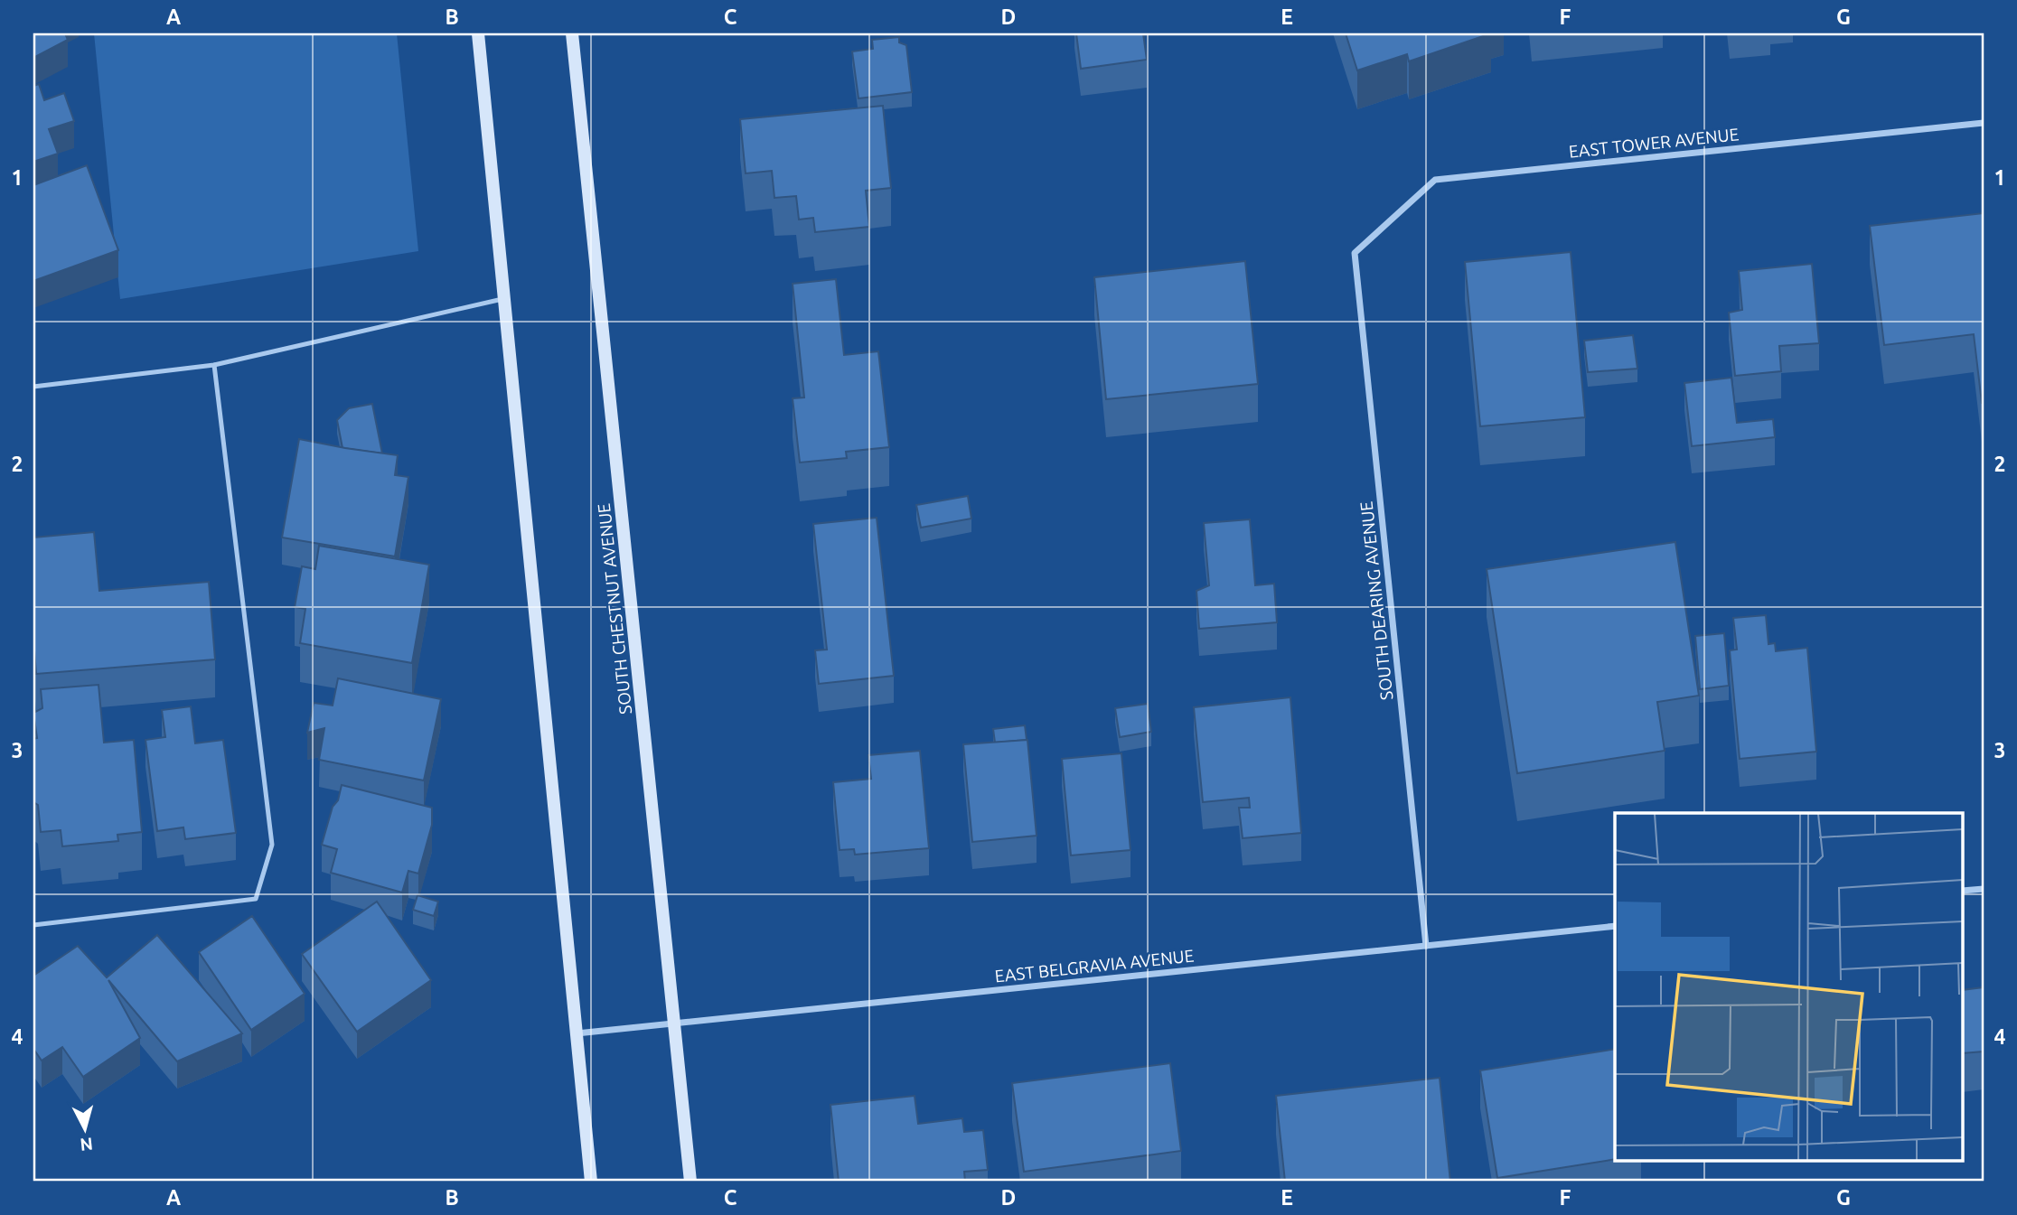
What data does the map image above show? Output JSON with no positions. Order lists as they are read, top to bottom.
{
  "streets": {
    "main road": ["SOUTH CHESTNUT AVENUE"],
    "street": ["EAST TOWER AVENUE", "SOUTH DEARING AVENUE", "EAST BELGRAVIA AVENUE"]
  },
  "crossings": [
    ["EAST TOWER AVENUE", "SOUTH DEARING AVENUE"],
    ["SOUTH DEARING AVENUE", "EAST BELGRAVIA AVENUE"],
    ["SOUTH CHESTNUT AVENUE", "EAST BELGRAVIA AVENUE"]
  ],
  "north": "bottom",
  "grid": {
    "columns": [
      "A",
      "B",
      "C",
      "D",
      "E",
      "F",
      "G"
    ],
    "rows": [
      "1",
      "2",
      "3",
      "4"
    ]
  }
}
